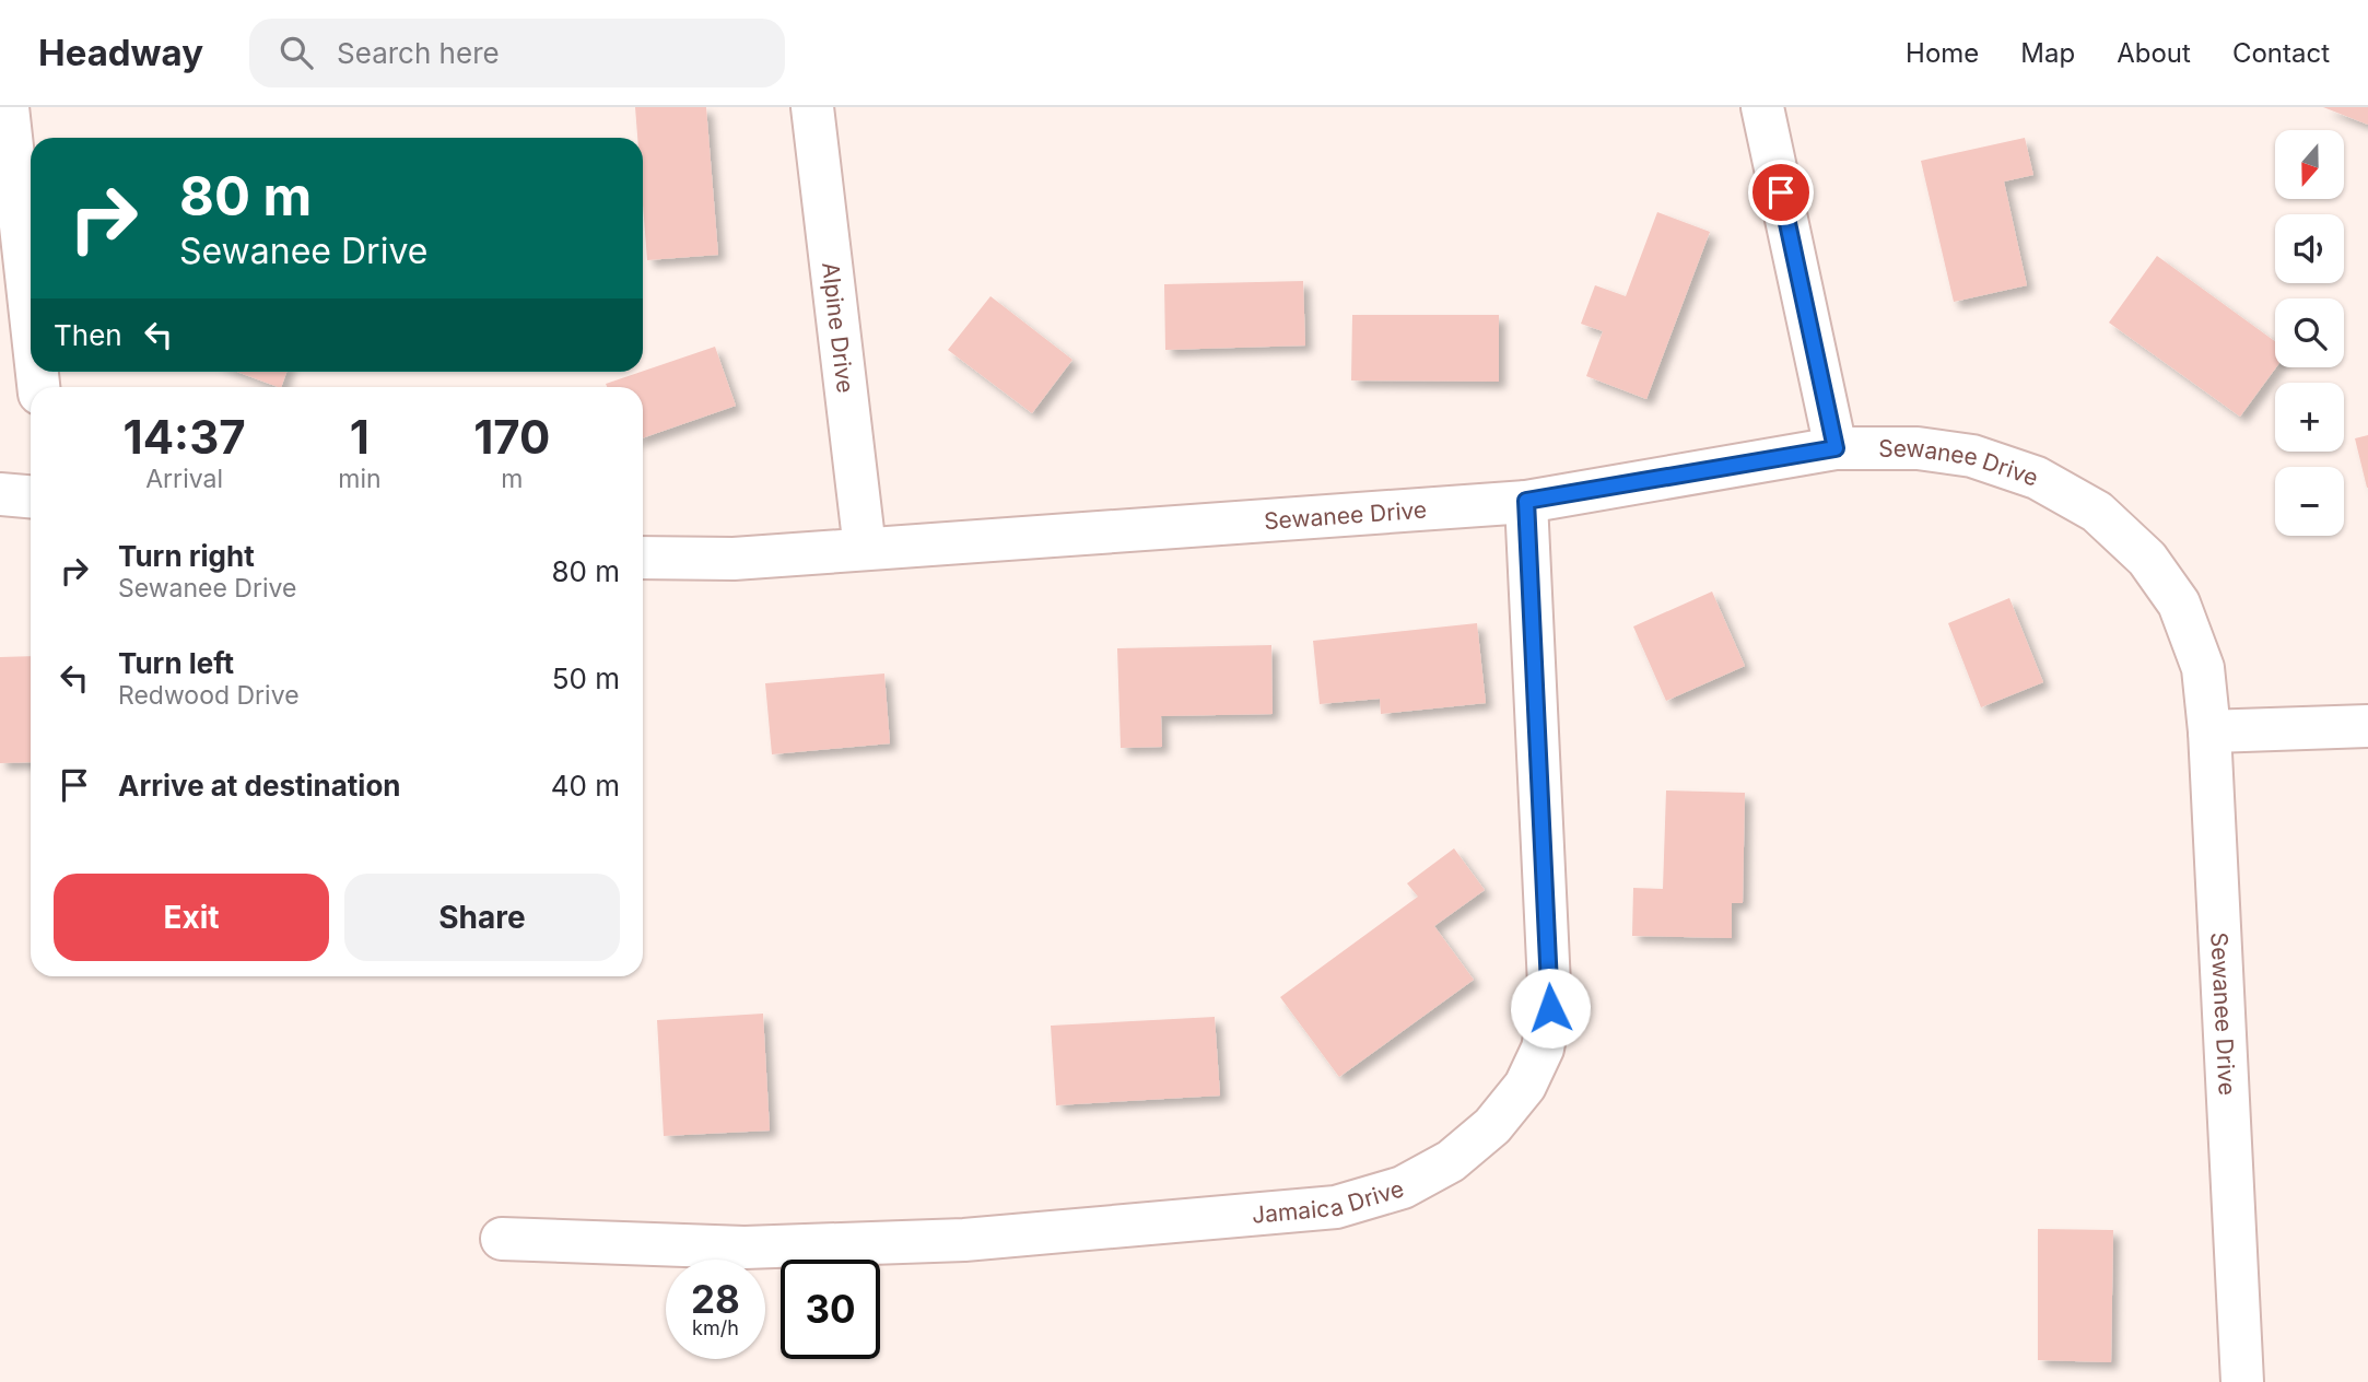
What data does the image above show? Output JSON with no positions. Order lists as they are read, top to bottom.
{
  "streets": {
    "street": ["Alpine Drive", "Sewanee Drive", "Jamaica Drive"]
  },
  "crossings": [
    ["Alpine Drive", "Sewanee Drive"],
    ["Sewanee Drive", "Jamaica Drive"]
  ],
  "north": "bottom",
  "page": {
    "header": "Headway",
    "search": "Search here",
    "nav": [
      "Home",
      "Map",
      "About",
      "Contact"
    ],
    "map_buttons": ["+", "−"],
    "turn": ["80 m", "Sewanee Drive"],
    "then": "Then",
    "eta": [
      "14:37",
      "Arrival",
      "1",
      "min",
      "170",
      "m"
    ],
    "list": [
      {
        "name": "Turn right",
        "note": "Sewanee Drive",
        "value": "80 m"
      },
      {
        "name": "Turn left",
        "note": "Redwood Drive",
        "value": "50 m"
      },
      {
        "name": "Arrive at destination",
        "value": "40 m"
      }
    ],
    "buttons": ["Exit", "Share"],
    "speed": "28 km/h",
    "limit": "30"
  }
}
